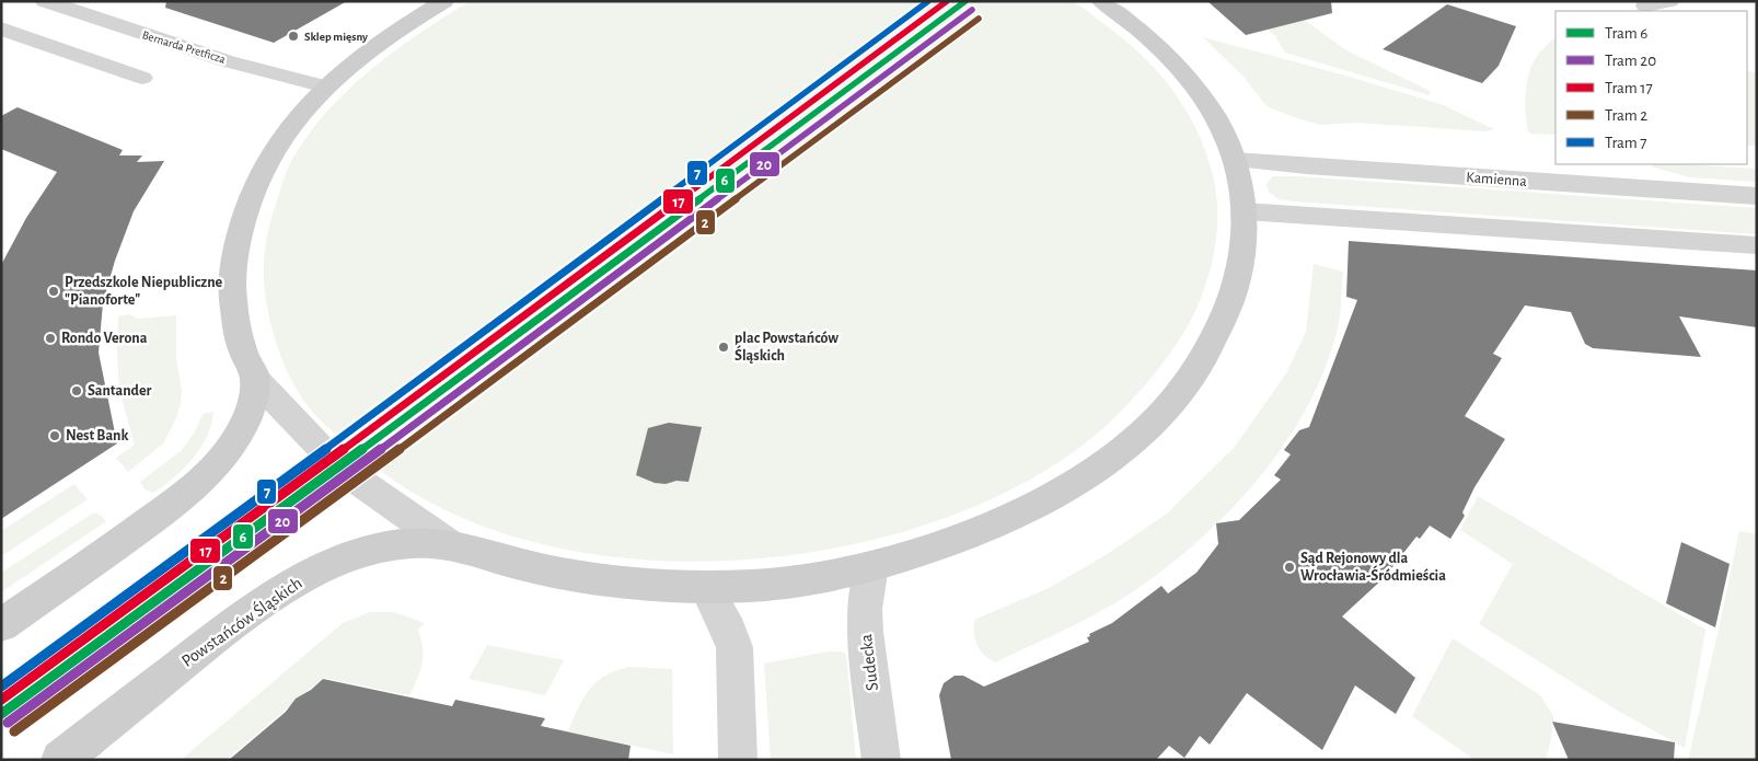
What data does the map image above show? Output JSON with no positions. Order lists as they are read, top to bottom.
{
  "streets": {
    "main road": ["Powstańców Śląskich"],
    "street": ["Bernarda Pretficza", "Kamienna", "Sudecka"]
  },
  "places": [
    "Sklep mięsny",
    "Przedszkole Niepubliczne \"Pianoforte\"",
    "Rondo Verona",
    "plac Powstańców Śląskich",
    "Santander",
    "Nest Bank",
    "Sąd Rejonowy dla Wrocławia-Śródmieścia"
  ],
  "lines": [
    "tram line 6",
    "tram line 17",
    "tram line 7",
    "tram line 20",
    "tram line 2"
  ],
  "legend": [
    "Tram 6",
    "Tram 20",
    "Tram 17",
    "Tram 2",
    "Tram 7"
  ]
}
